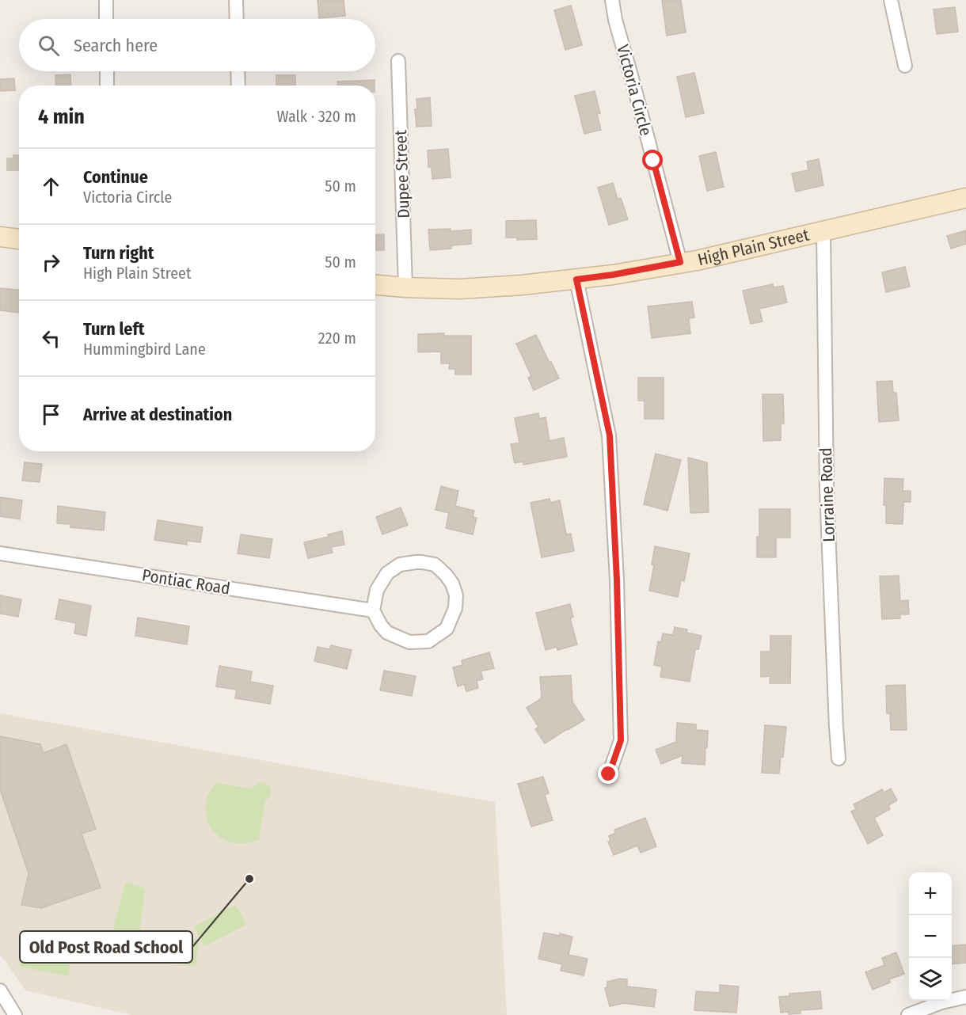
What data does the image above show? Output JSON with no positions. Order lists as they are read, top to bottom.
{
  "streets": {
    "main road": ["High Plain Street"],
    "street": [
      "Victoria Circle",
      "Dupee Street",
      "Lorraine Road",
      "Pontiac Road"
    ]
  },
  "crossings": [
    ["Victoria Circle", "High Plain Street"],
    ["Dupee Street", "High Plain Street"],
    ["High Plain Street", "Lorraine Road"]
  ],
  "places": ["Old Post Road School"],
  "page": {
    "search": "Search here",
    "heading": ["4 min", "Walk · 320 m"],
    "list": [
      ["Continue", "Victoria Circle", "50 m"],
      ["Turn right", "High Plain Street", "50 m"],
      ["Turn left", "Hummingbird Lane", "220 m"],
      "Arrive at destination"
    ],
    "map_buttons": ["+", "−"]
  }
}
